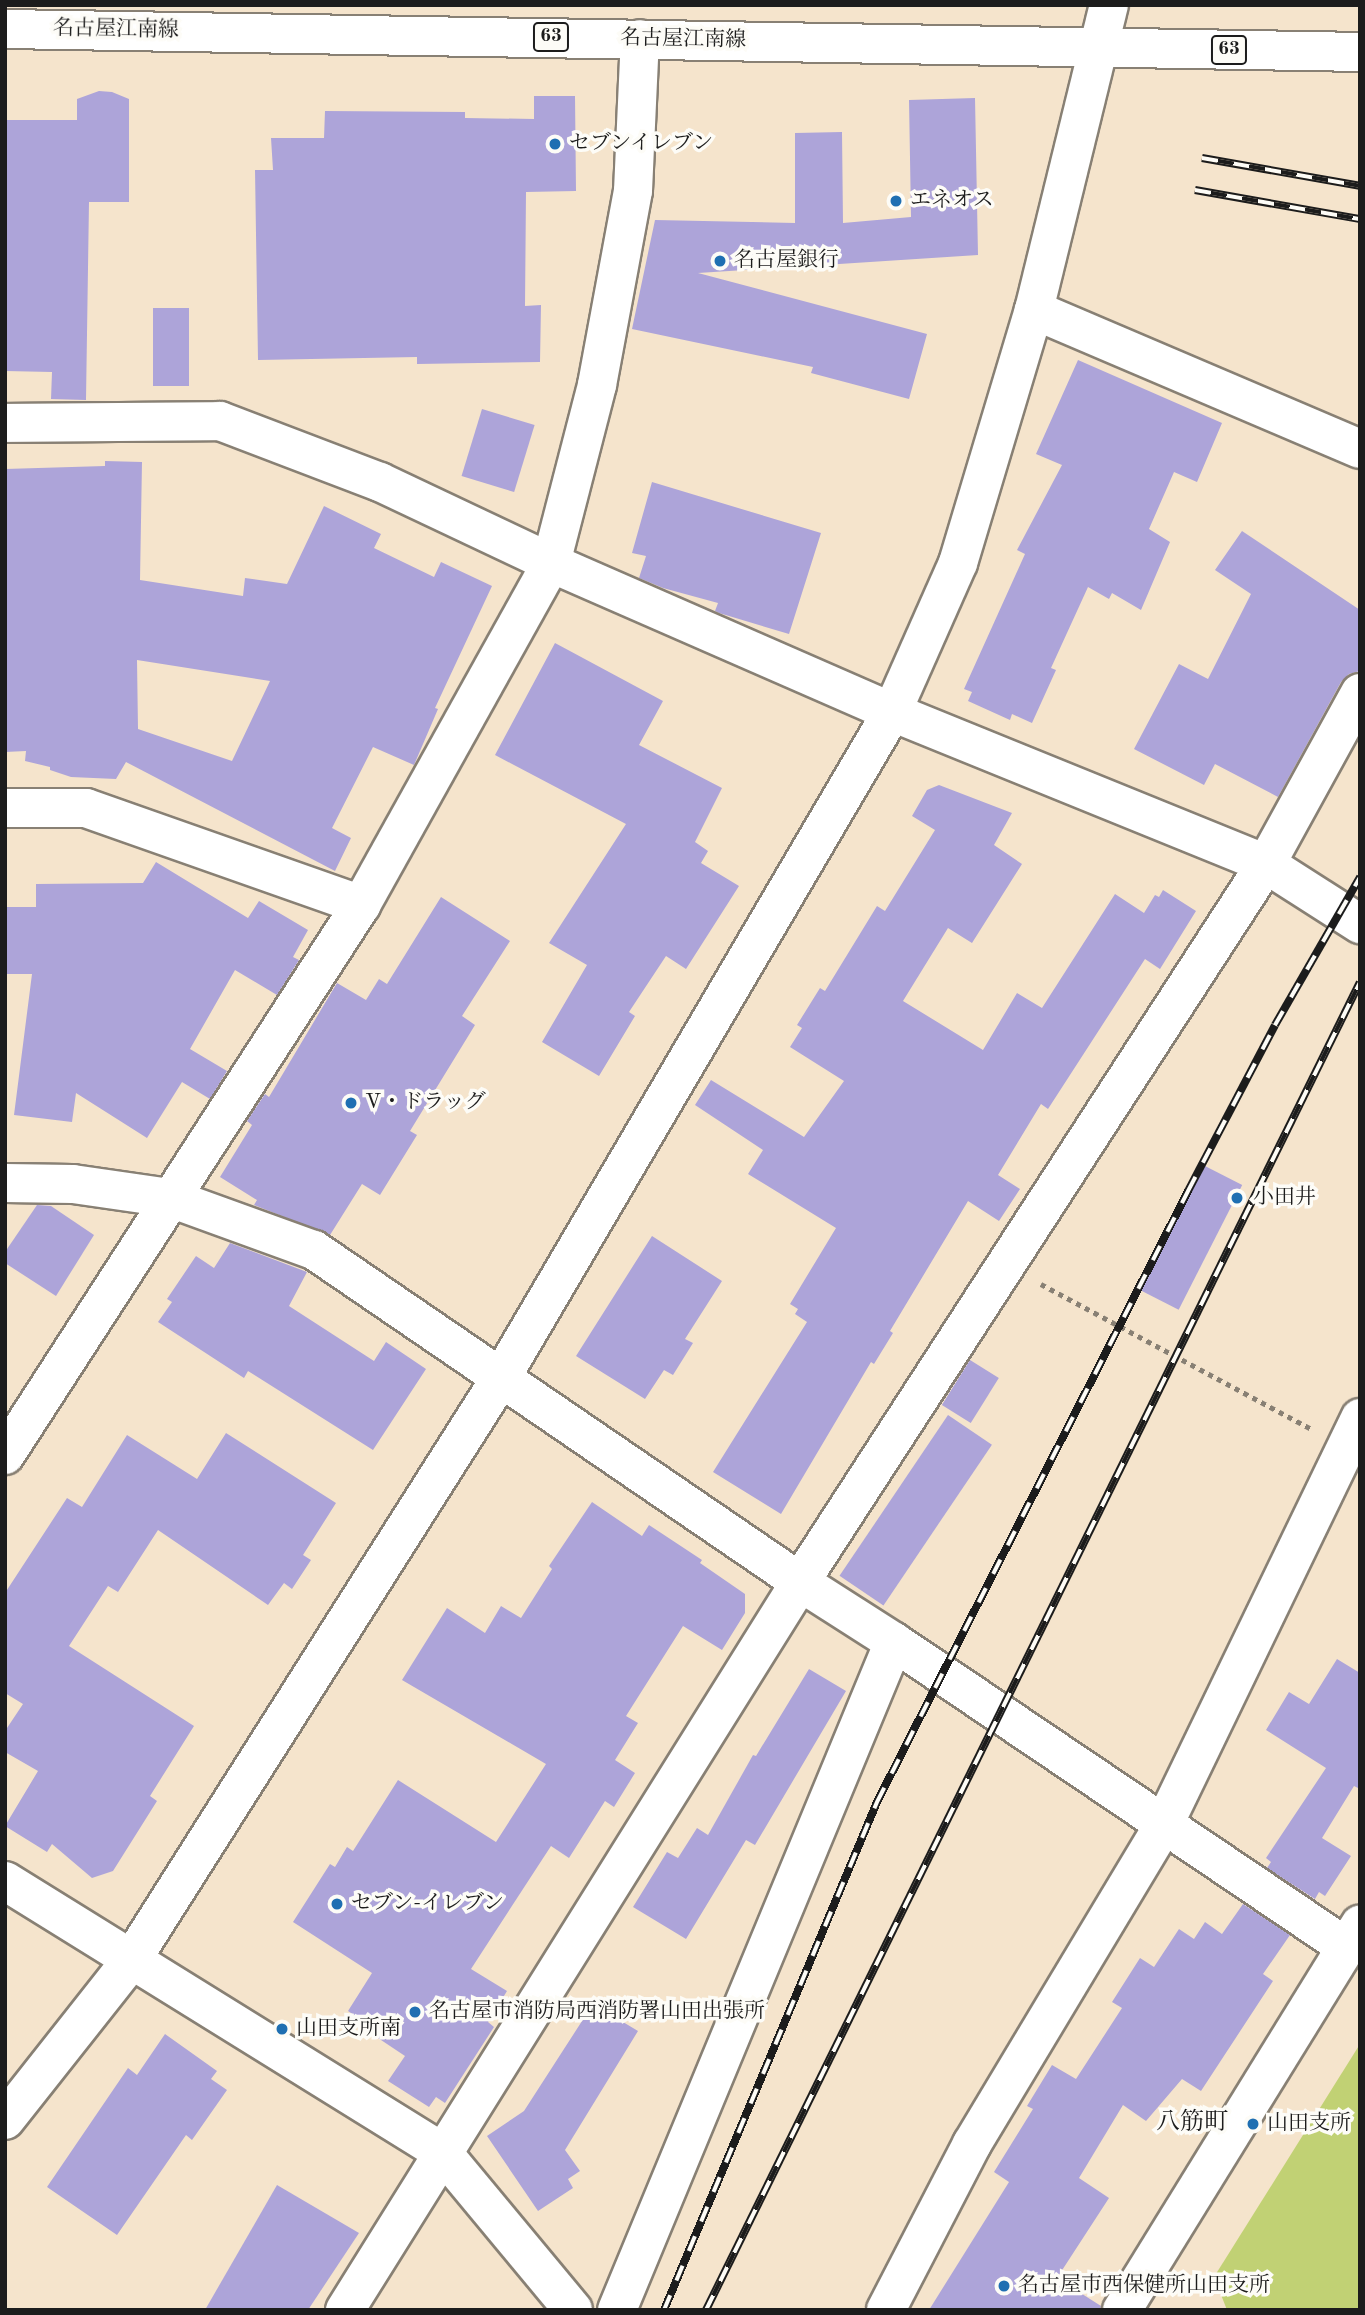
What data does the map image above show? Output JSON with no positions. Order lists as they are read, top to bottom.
{
  "streets": {
    "street": ["名古屋江南線", "63"]
  },
  "districts": ["八筋町"],
  "places": [
    "セブンイレブン",
    "エネオス",
    "名古屋銀行",
    "V・ドラッグ",
    "小田井",
    "セブン-イレブン",
    "名古屋市消防局西消防署山田出張所",
    "山田支所南",
    "山田支所",
    "名古屋市西保健所山田支所"
  ]
}
